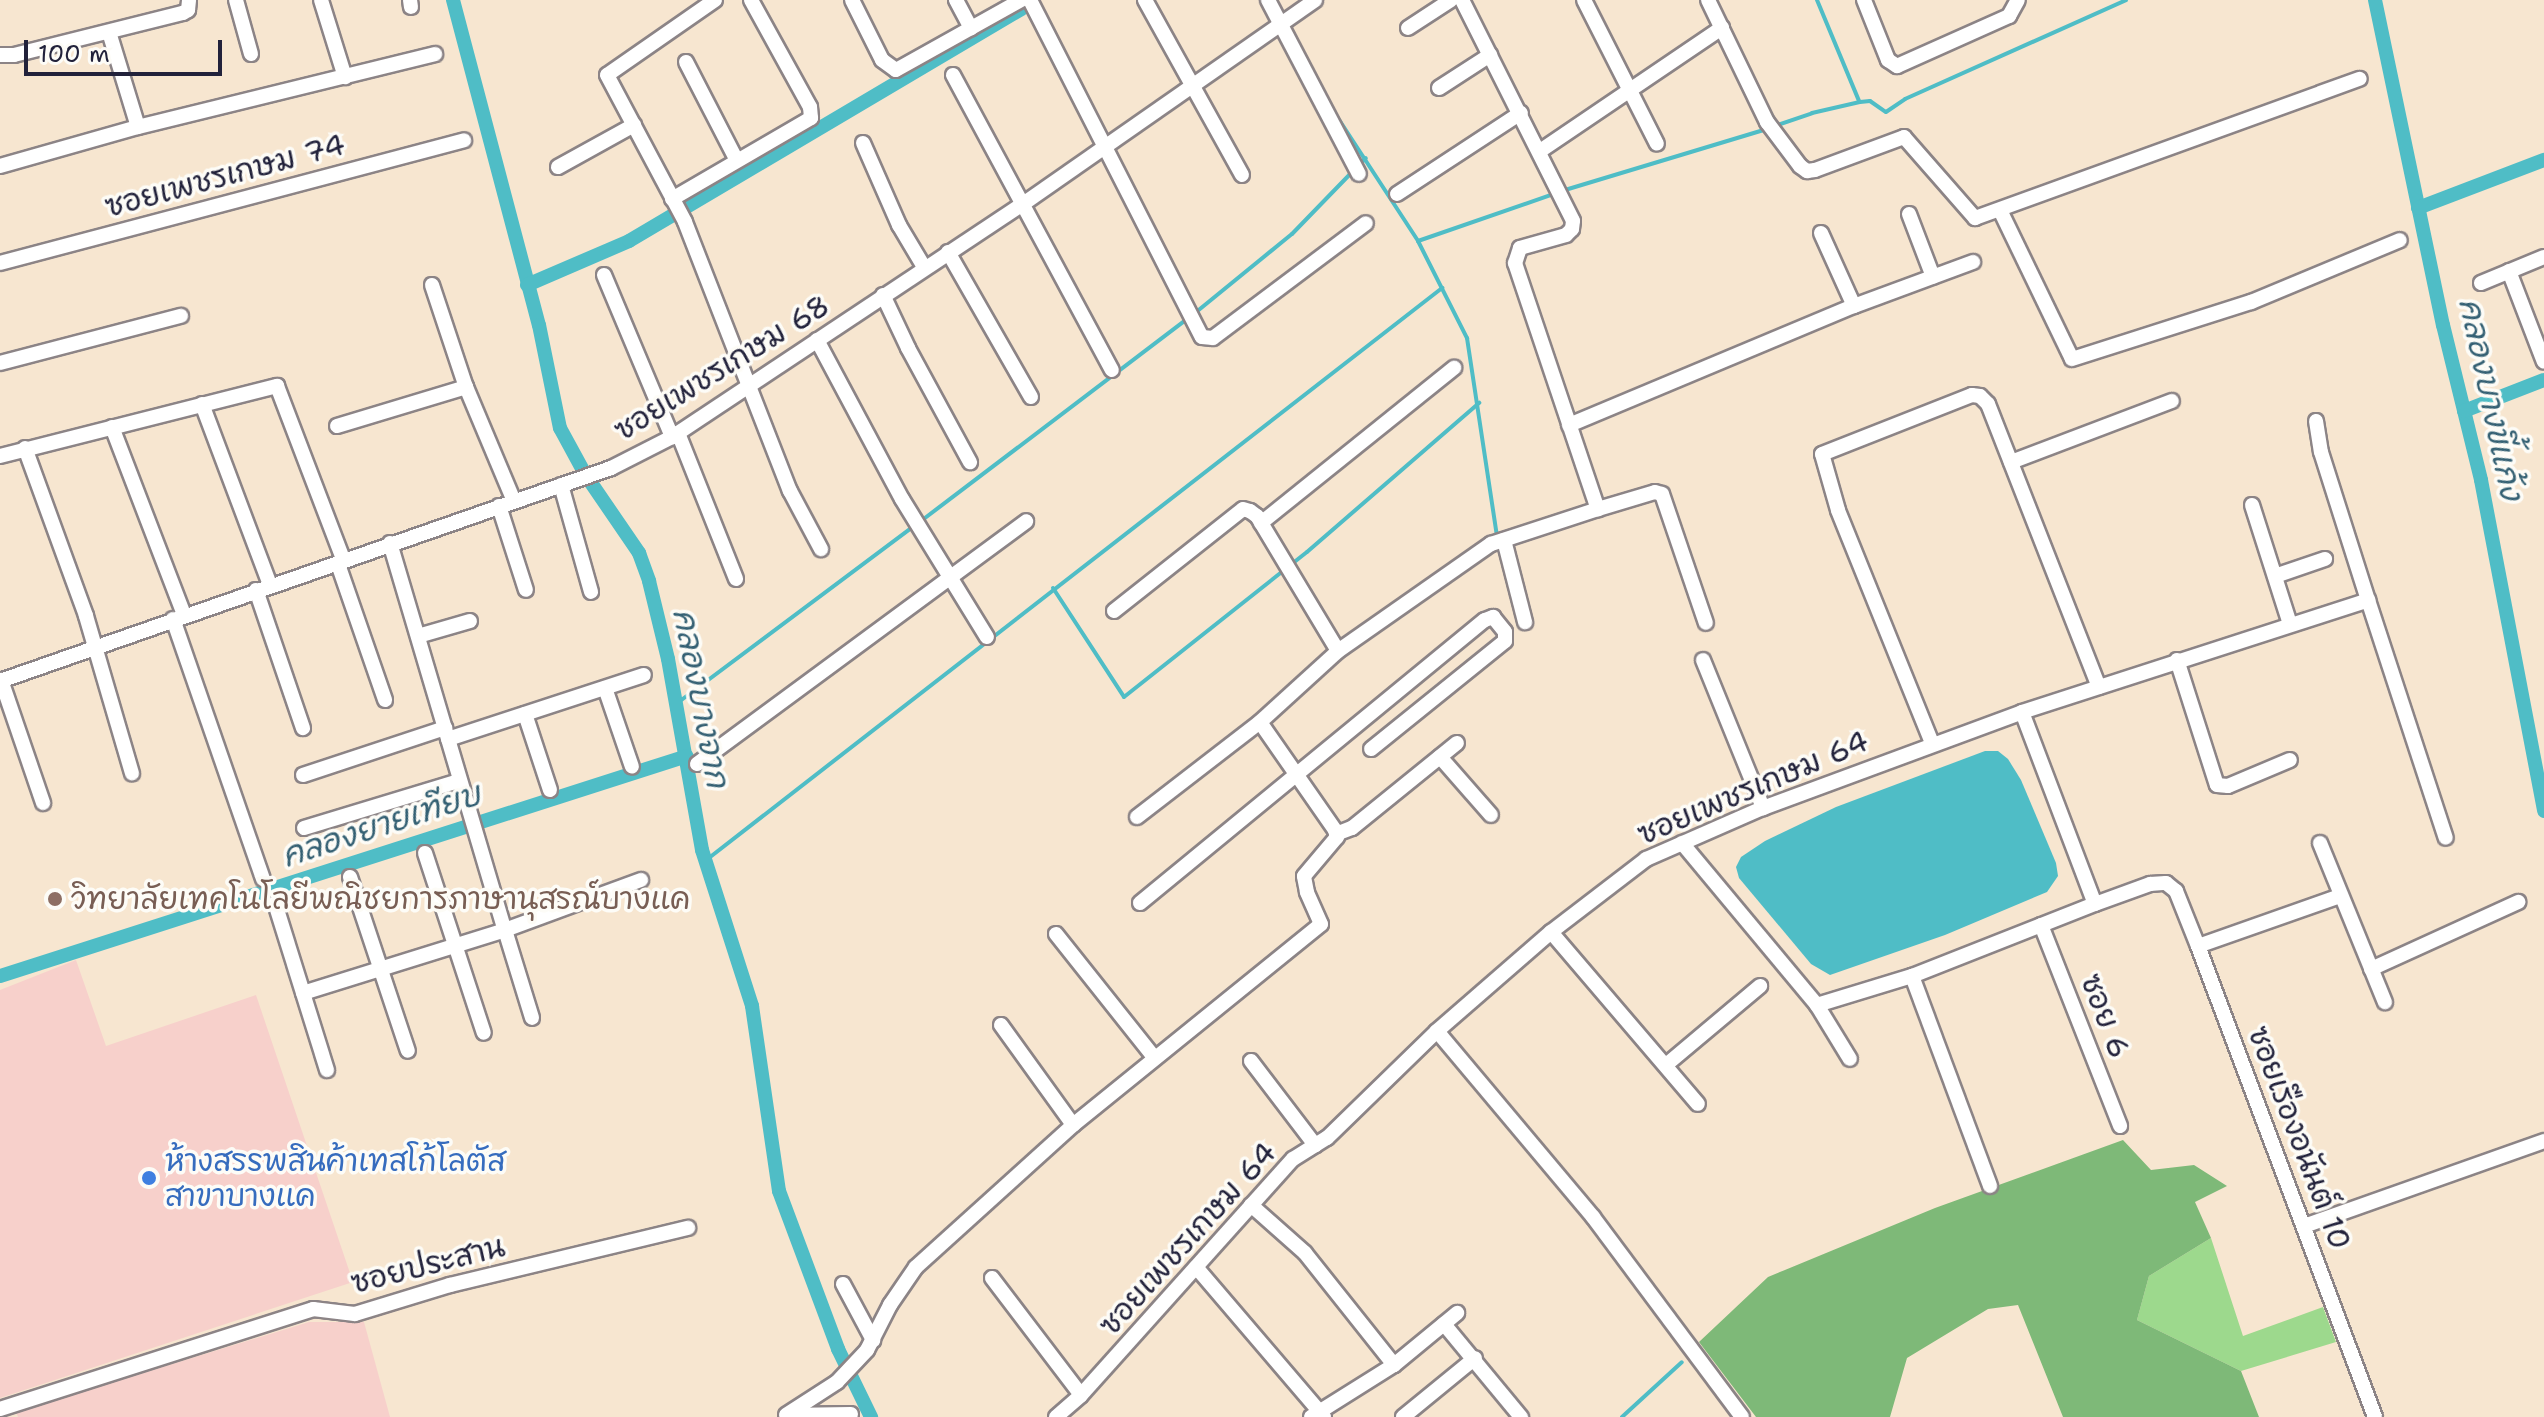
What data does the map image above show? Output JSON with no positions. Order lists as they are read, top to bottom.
{
  "streets": {
    "street": [
      "ซอยเพชรเกษม 74",
      "ซอยเพชรเกษม 68",
      "ซอยเพชรเกษม 64",
      "ซอย 6",
      "ซอยเรืองอนันต์ 10",
      "ซอยประสาน"
    ]
  },
  "water": ["คลองบางขี้แก้ง", "คลองบางจาก", "คลองยายเทียบ"],
  "places": ["วิทยาลัยเทคโนโลยีพณิชยการภาษานุสรณ์บางแค", "ห้างสรรพสินค้าเทสโก้โลตัส สาขาบางแค"],
  "scale_bar": "100 m"
}
